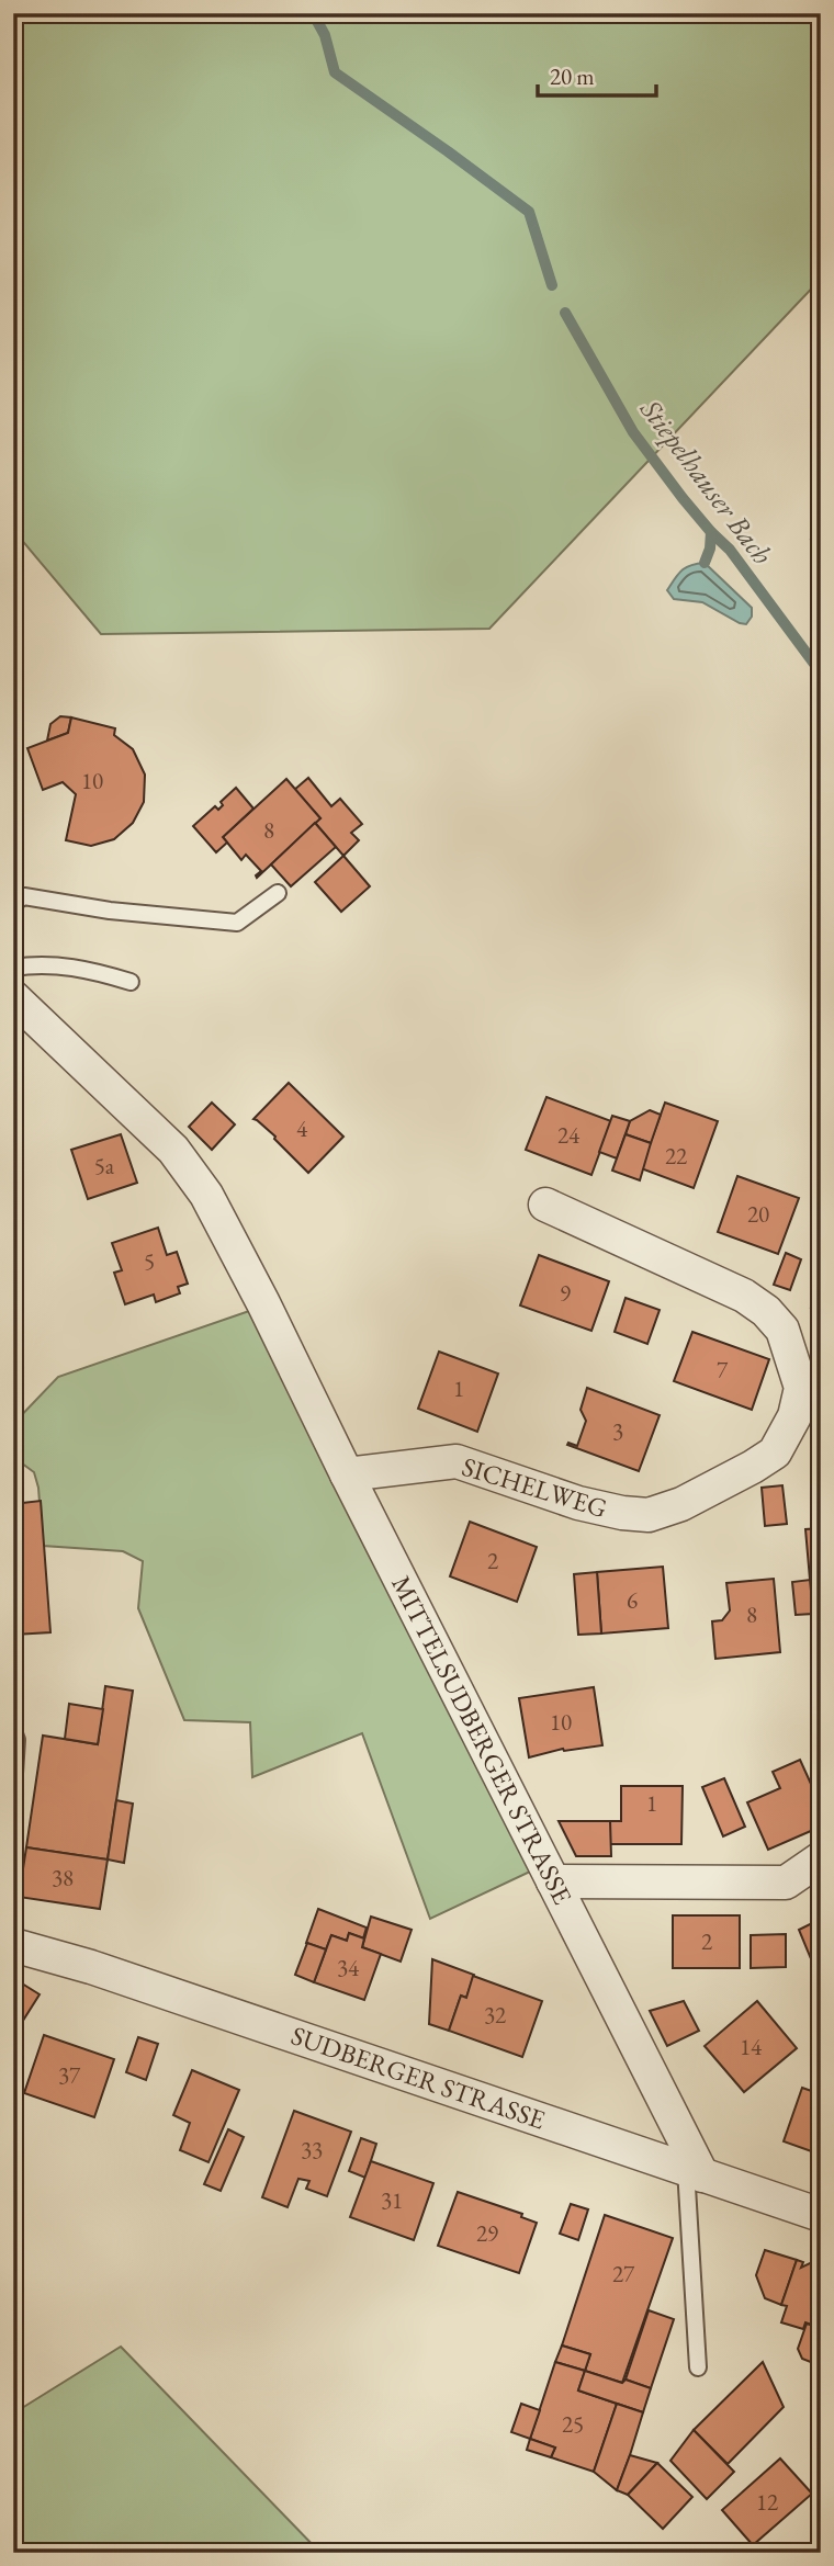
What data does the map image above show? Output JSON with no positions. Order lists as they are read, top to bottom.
{
  "streets": {
    "street": ["SICHELWEG", "MITTELSUDBERGER STRASSE", "SUDBERGER STRASSE"]
  },
  "crossings": [
    ["SICHELWEG", "MITTELSUDBERGER STRASSE"],
    ["MITTELSUDBERGER STRASSE", "SUDBERGER STRASSE"]
  ],
  "water": ["Stiepelhauser Bach"],
  "house_numbers": [
    "10",
    "8",
    "4",
    "24",
    "22",
    "5a",
    "20",
    "5",
    "9",
    "7",
    "1",
    "3",
    "2",
    "6",
    "8",
    "10",
    "1",
    "38",
    "2",
    "34",
    "32",
    "14",
    "37",
    "33",
    "31",
    "29",
    "27",
    "25",
    "12"
  ],
  "scale_bar": "20 m"
}
